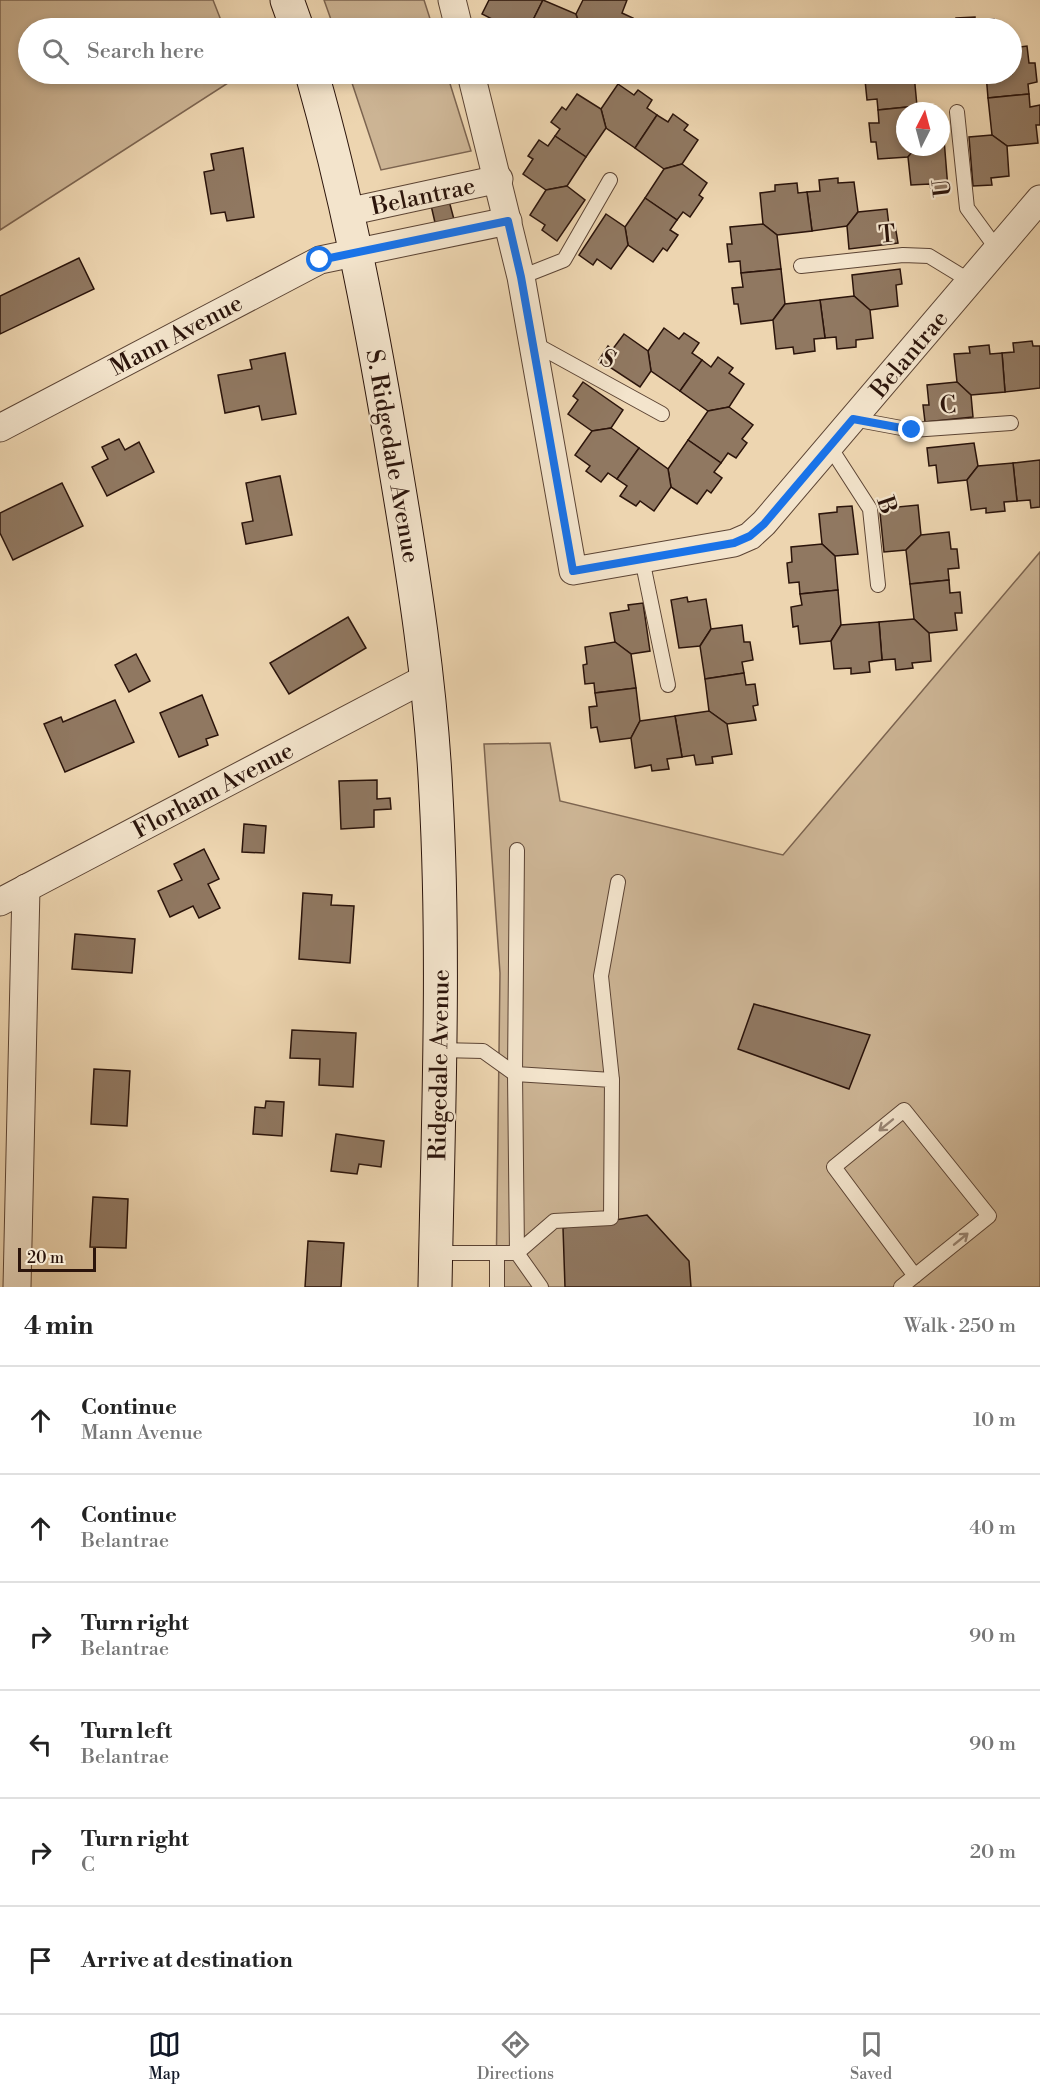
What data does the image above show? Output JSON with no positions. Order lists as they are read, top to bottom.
{
  "streets": {
    "main road": ["S. Ridgedale Avenue", "Ridgedale Avenue"],
    "street": ["Belantrae", "Mann Avenue", "Florham Avenue"],
    "lane": [
      "U",
      "T",
      "S",
      "C",
      "B"
    ]
  },
  "crossings": [
    ["U", "Belantrae"],
    ["Belantrae", "T"],
    ["Belantrae", "Mann Avenue"],
    ["Belantrae", "S"],
    ["Belantrae", "C"],
    ["Belantrae", "S. Ridgedale Avenue"],
    ["Belantrae", "B"],
    ["Mann Avenue", "S. Ridgedale Avenue"],
    ["S. Ridgedale Avenue", "Florham Avenue"],
    ["S. Ridgedale Avenue", "Ridgedale Avenue"]
  ],
  "scale_bar": "20 m",
  "north": "top",
  "page": {
    "search": "Search here",
    "scale": "20 m",
    "heading": ["4 min", "Walk · 250 m"],
    "list": [
      ["Continue", "Mann Avenue", "10 m"],
      ["Continue", "Belantrae", "40 m"],
      ["Turn right", "Belantrae", "90 m"],
      ["Turn left", "Belantrae", "90 m"],
      ["Turn right", "C", "20 m"],
      "Arrive at destination"
    ],
    "nav": ["Map", "Directions", "Saved"]
  }
}
